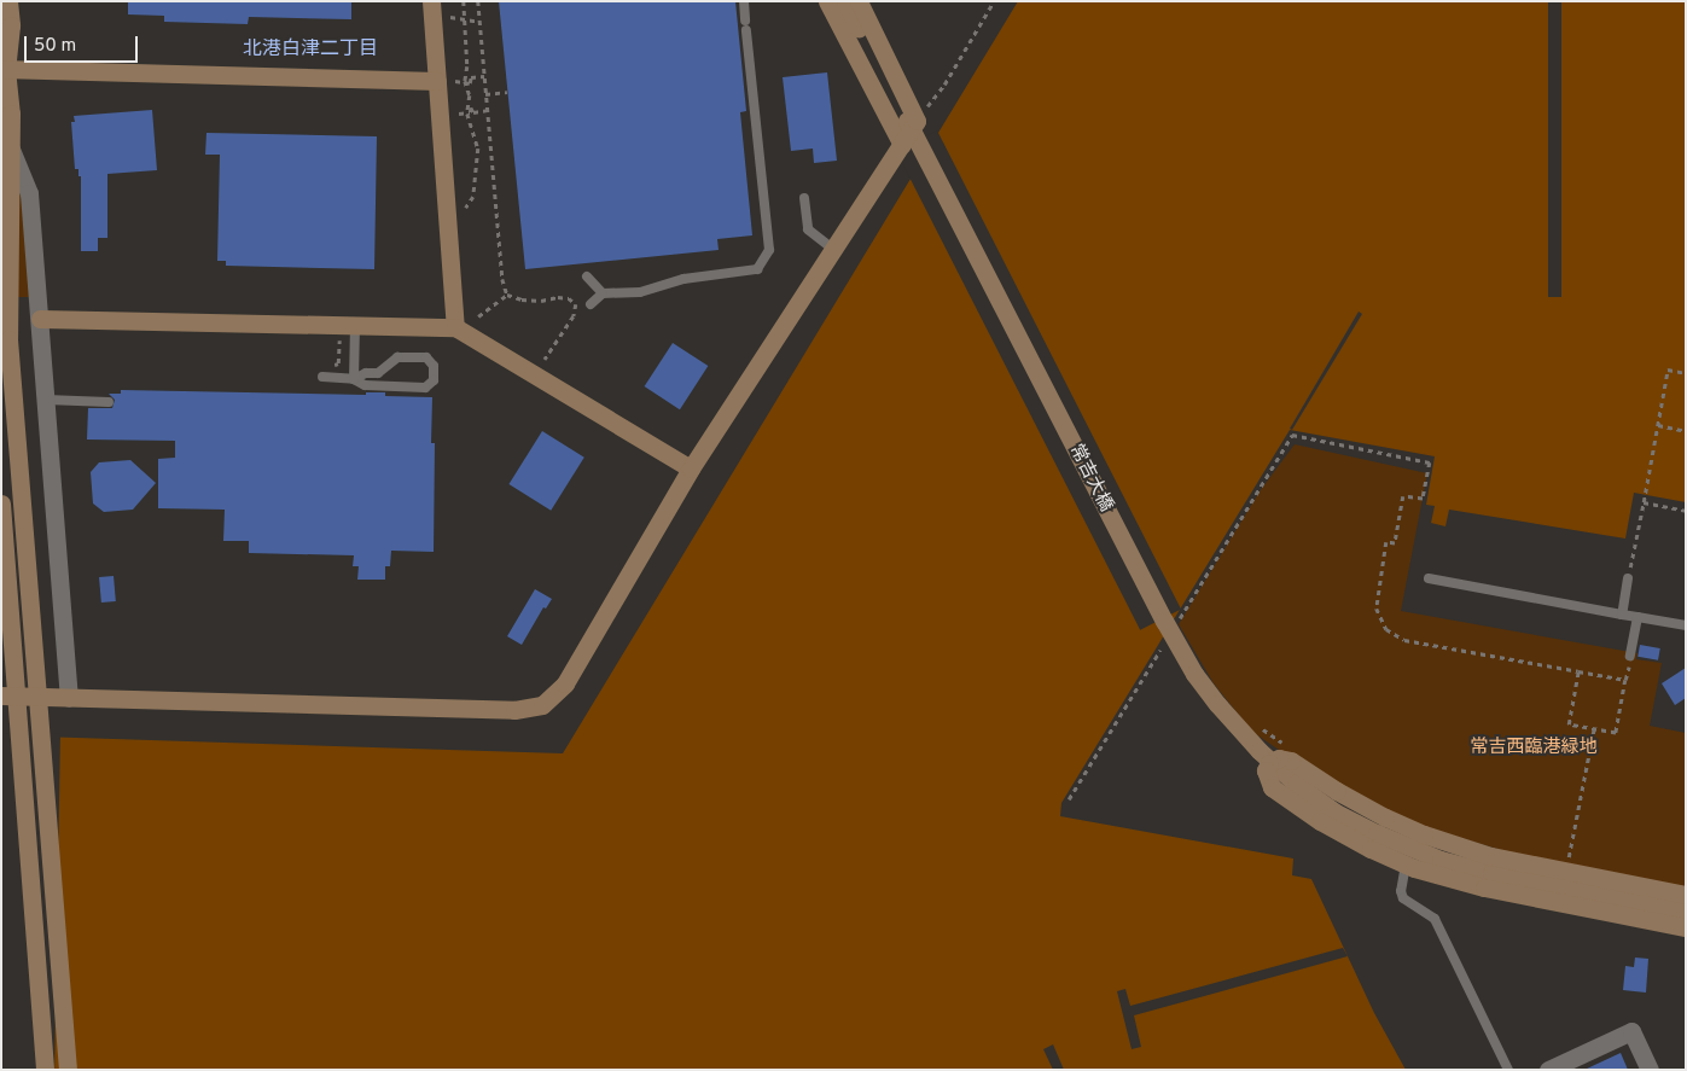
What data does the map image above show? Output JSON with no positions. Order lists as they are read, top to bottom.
{
  "streets": {
    "street": ["常吉大橋"]
  },
  "districts": ["北港白津二丁目"],
  "parks": ["常吉西臨港緑地"],
  "scale_bar": "50 m"
}
